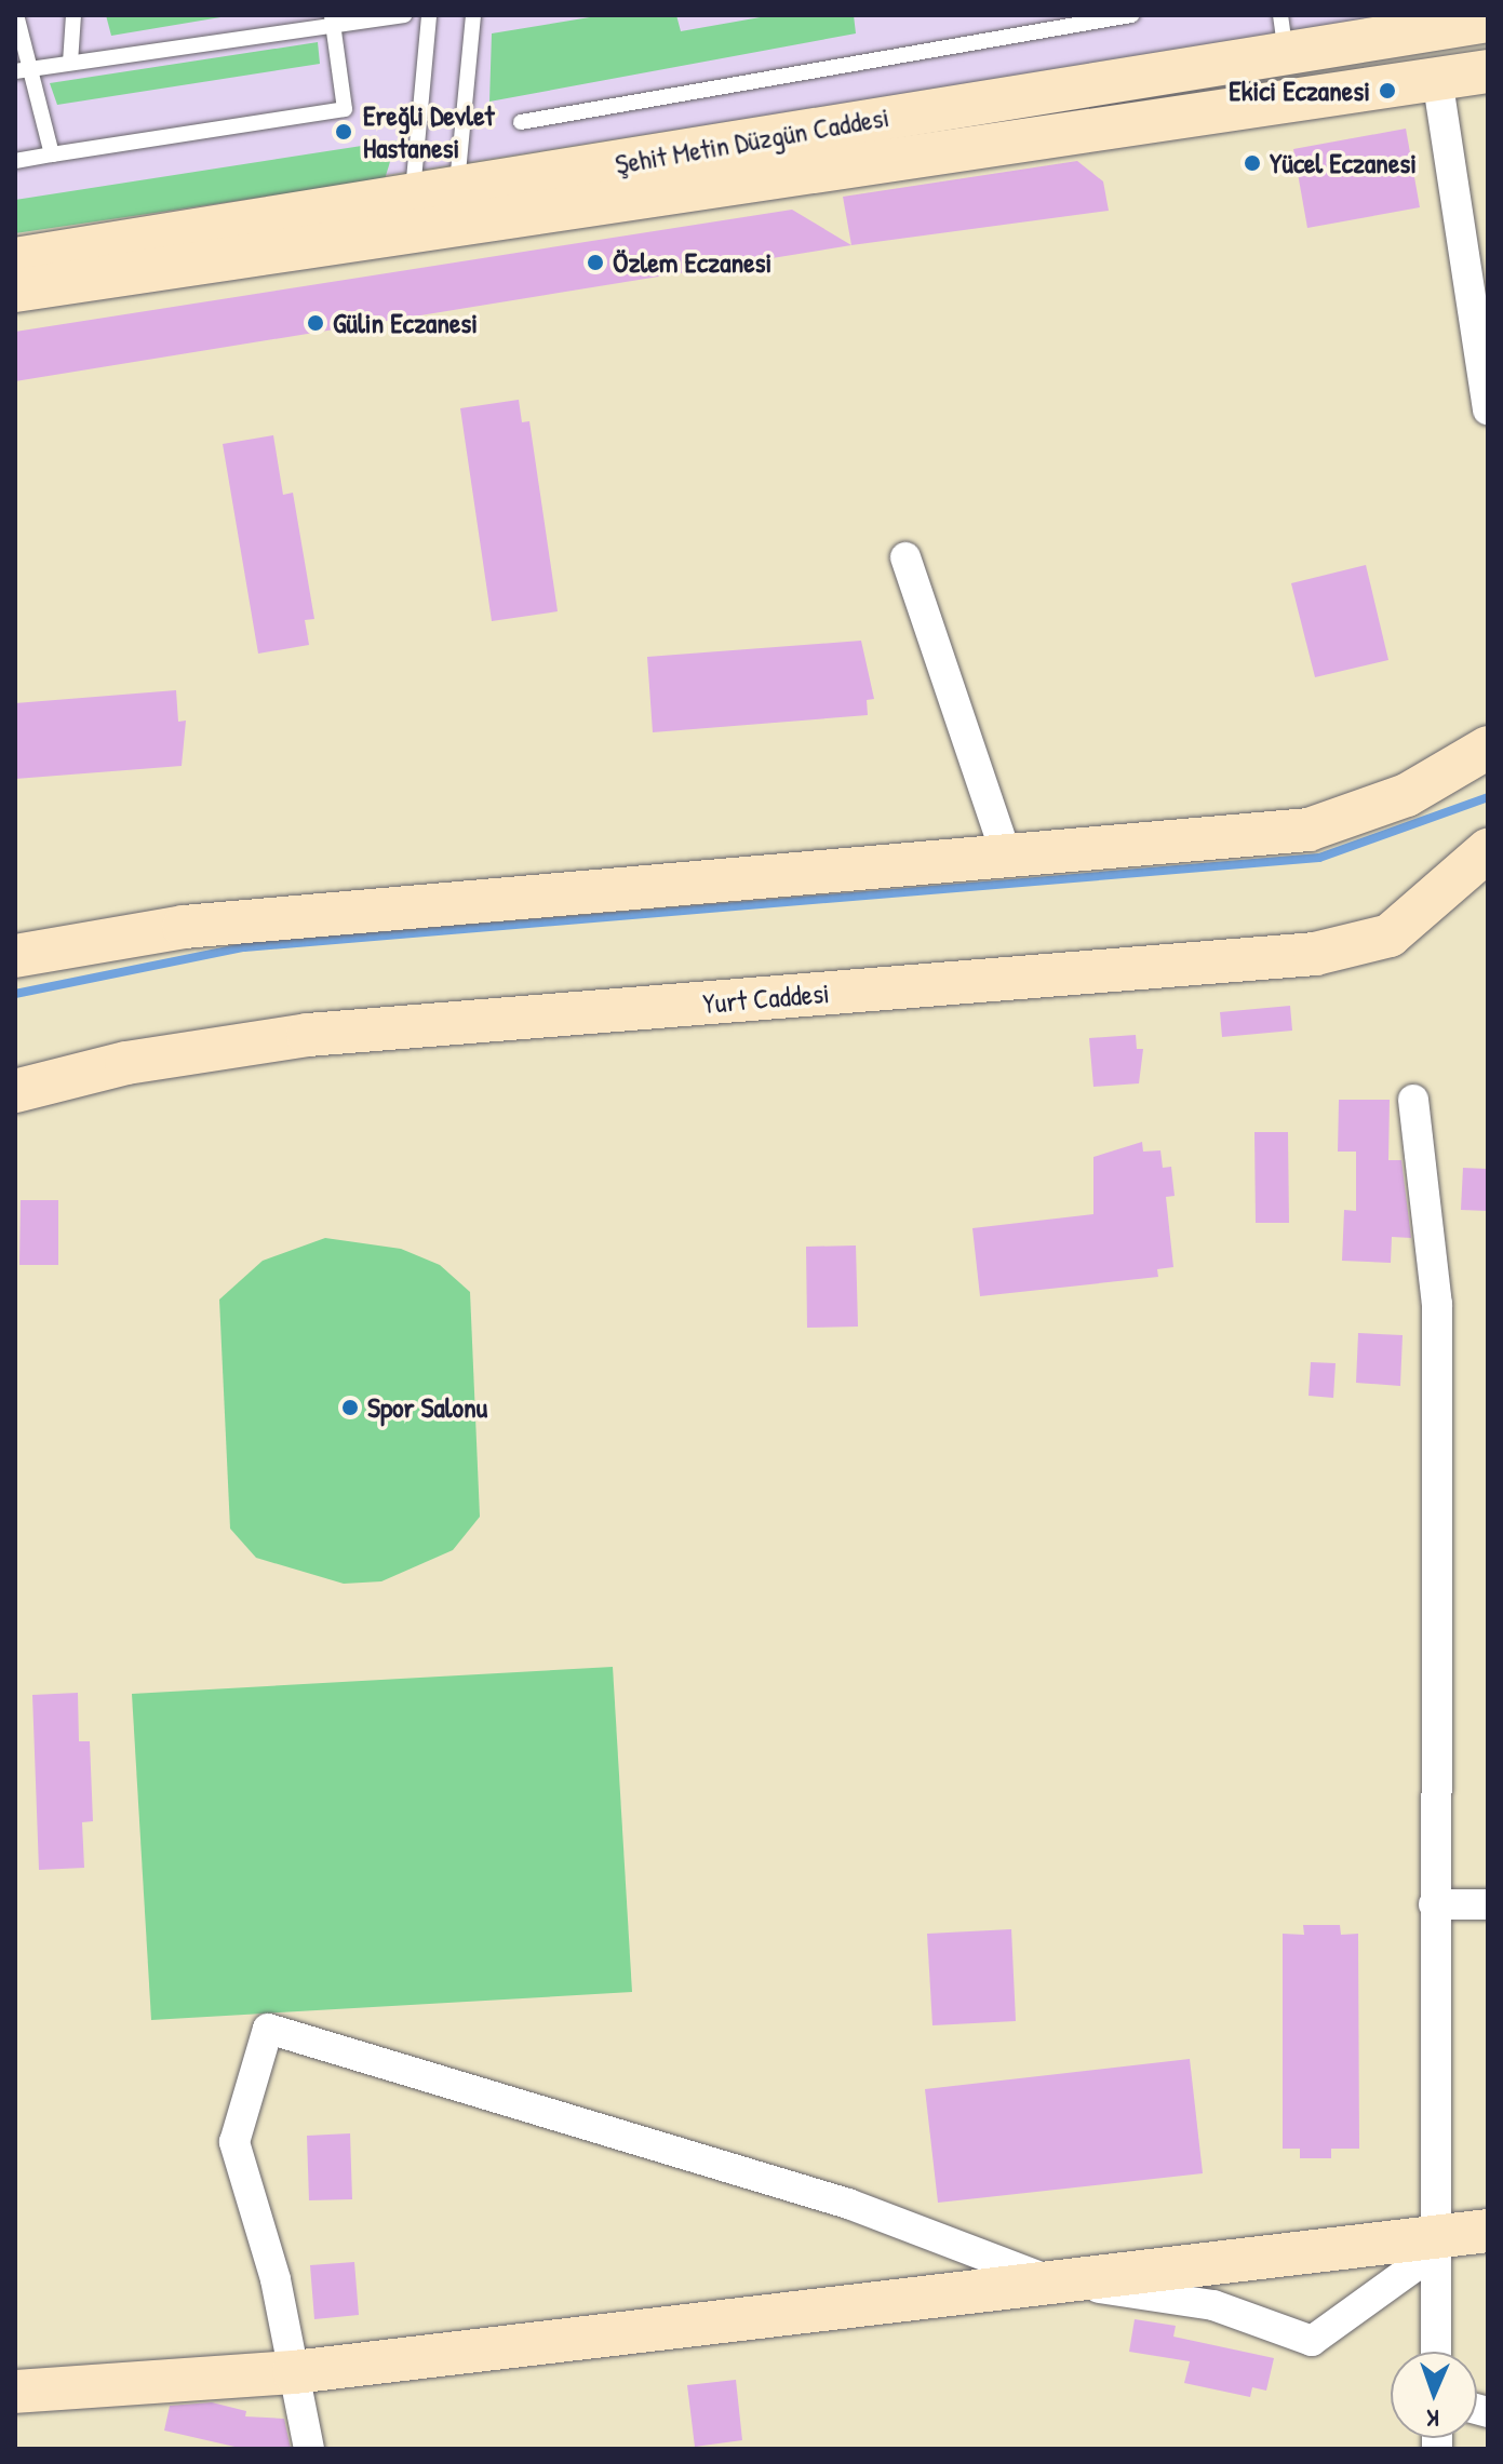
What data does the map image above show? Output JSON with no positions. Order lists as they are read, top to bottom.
{
  "streets": {
    "street": ["Şehit Metin Düzgün Caddesi", "Yurt Caddesi"]
  },
  "places": [
    "Ekici Eczanesi",
    "Ereğli Devlet Hastanesi",
    "Yücel Eczanesi",
    "Özlem Eczanesi",
    "Gülin Eczanesi",
    "Spor Salonu"
  ],
  "north": "bottom"
}
